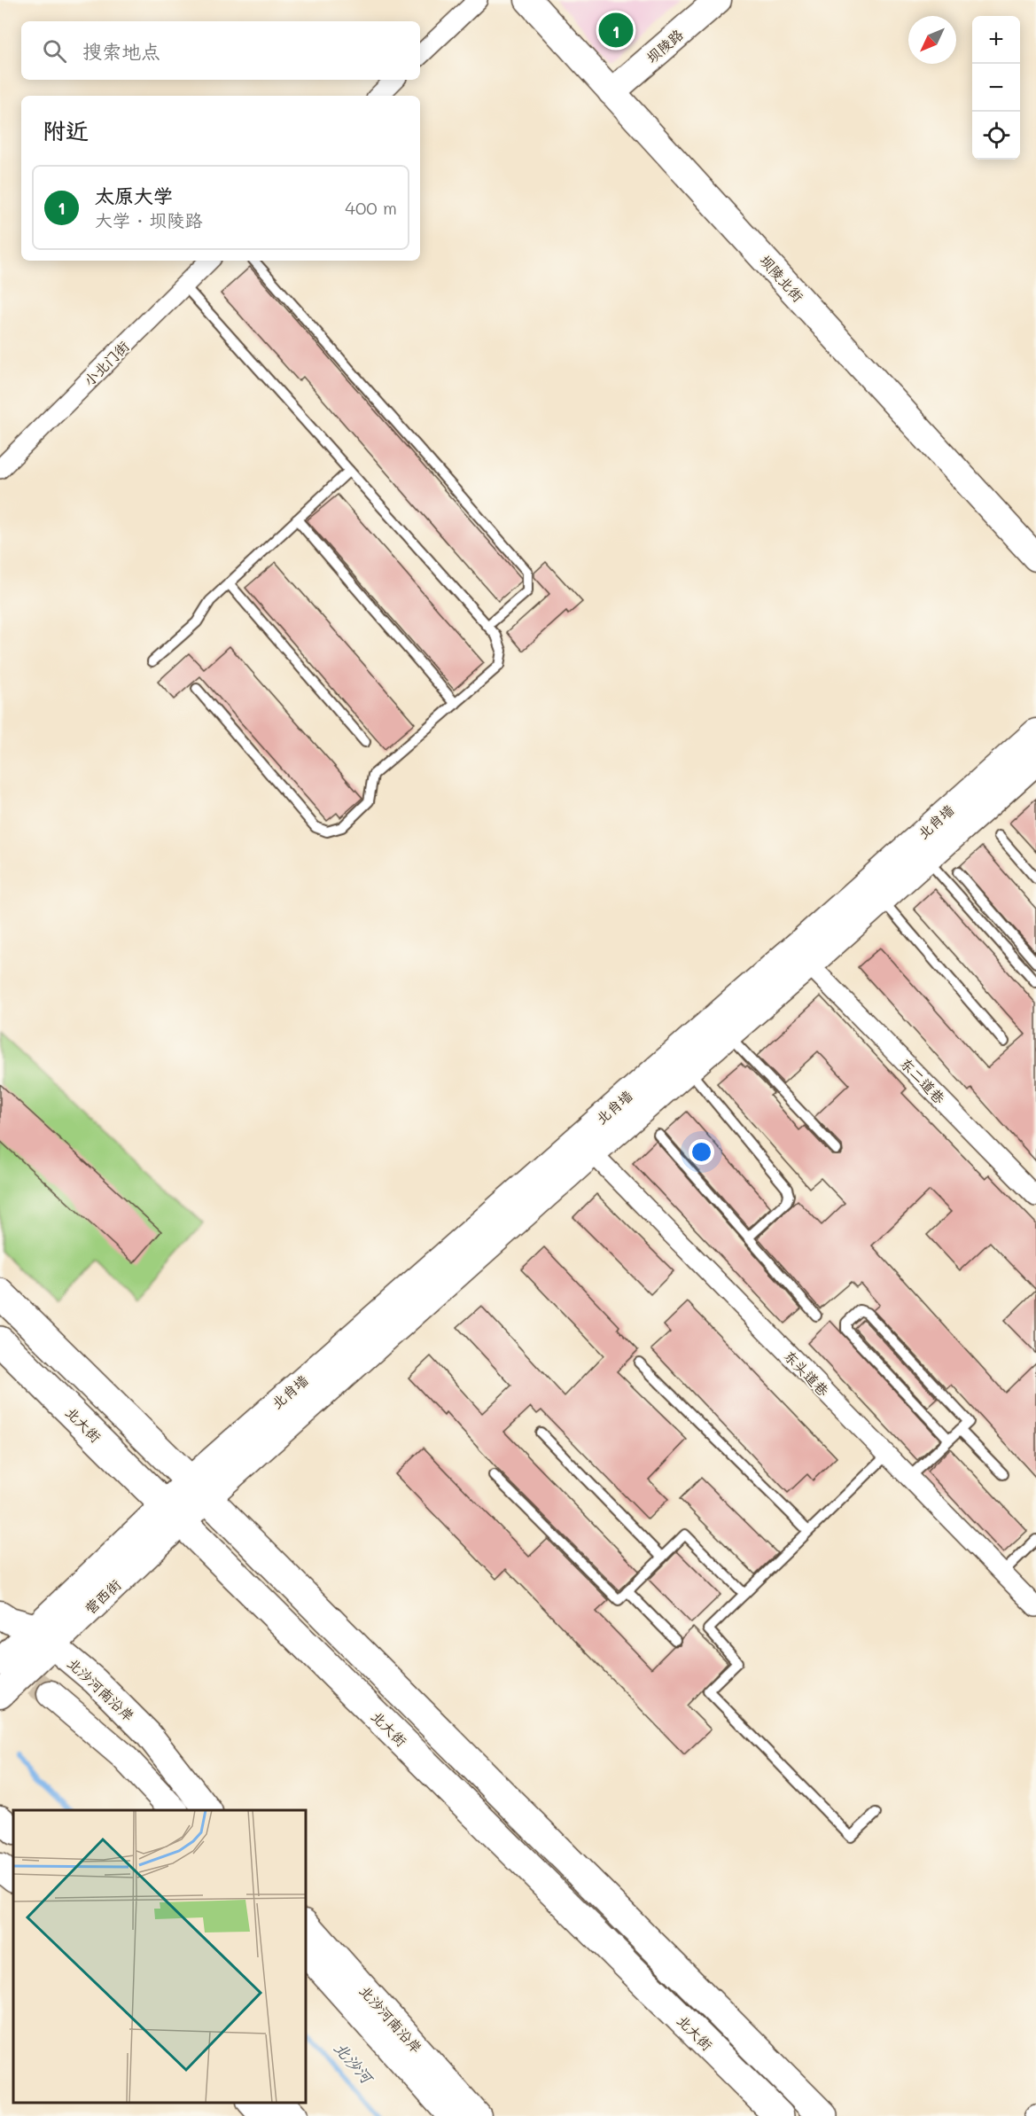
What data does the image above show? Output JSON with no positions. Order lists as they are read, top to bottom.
{
  "streets": {
    "main road": ["北大街"],
    "street": [
      "坝陵路",
      "坝陵北街",
      "小北门街",
      "北肖墙",
      "东二道巷",
      "东头道巷",
      "营西街",
      "北沙河南沿岸"
    ]
  },
  "crossings": [
    ["坝陵路", "坝陵北街"],
    ["北肖墙", "东头道巷"],
    ["北肖墙", "营西街"],
    ["北大街", "营西街"],
    ["营西街", "北沙河南沿岸"]
  ],
  "water": ["北沙河"],
  "north": "bottom left",
  "page": {
    "pins": "1",
    "map_buttons": ["+", "−"],
    "search": "搜索地点",
    "heading": "附近",
    "list": [
      {
        "mark": "1",
        "name": "太原大学",
        "note": "大学 · 坝陵路",
        "value": "400 m"
      }
    ]
  }
}
